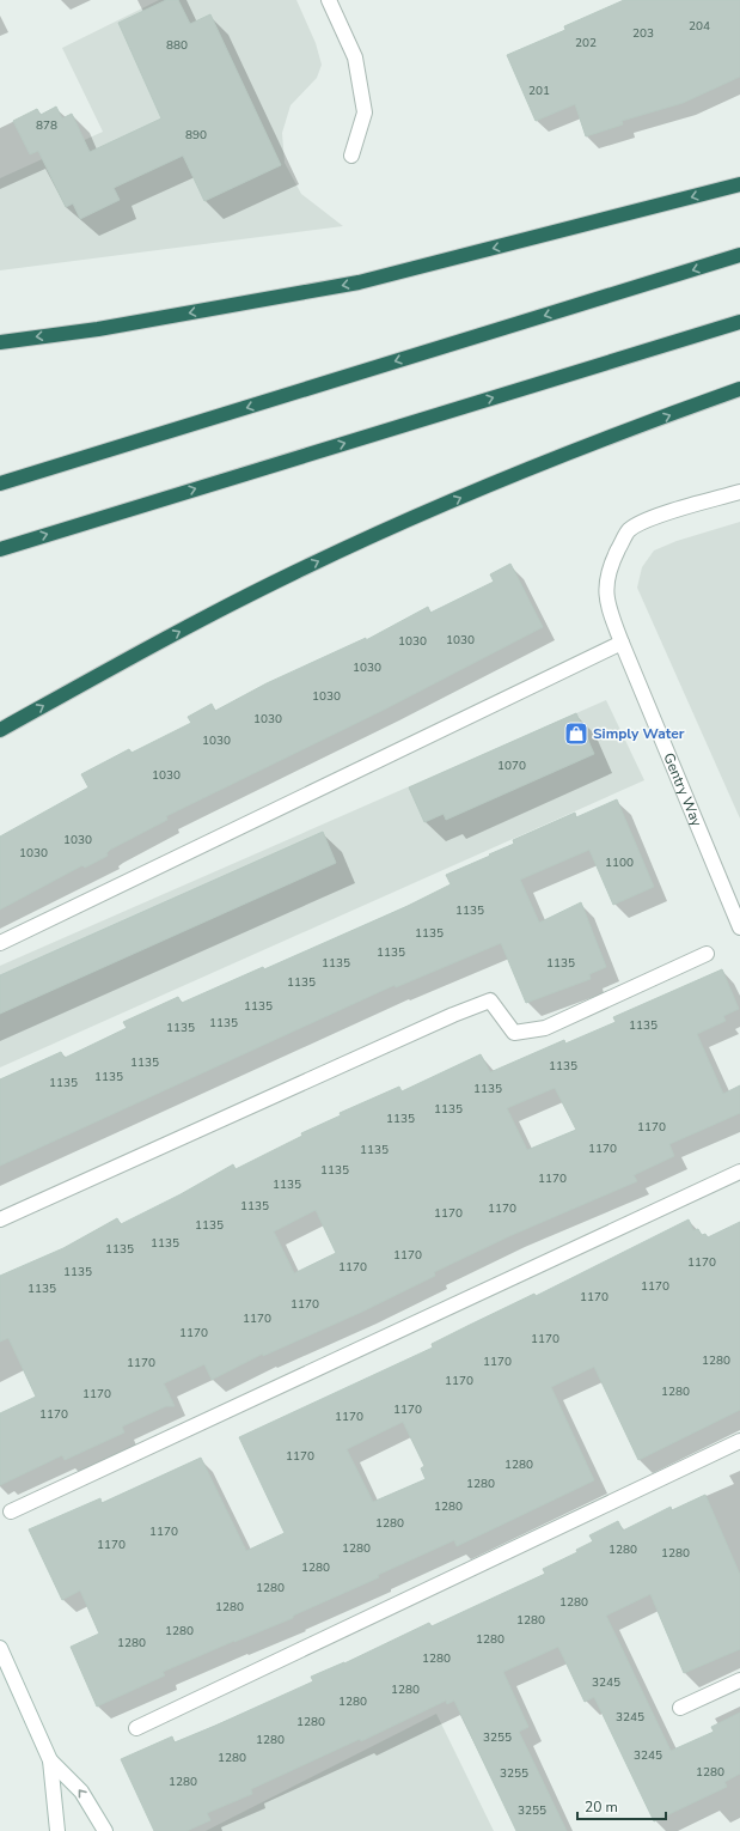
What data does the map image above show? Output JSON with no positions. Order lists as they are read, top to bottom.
{
  "streets": {
    "street": ["Gentry Way"]
  },
  "places": {
    "shop": ["Simply Water"]
  },
  "house_numbers": [
    "204",
    "203",
    "202",
    "880",
    "201",
    "878",
    "890",
    "1030",
    "1030",
    "1030",
    "1030",
    "1030",
    "1030",
    "1070",
    "1030",
    "1030",
    "1030",
    "1100",
    "1135",
    "1135",
    "1135",
    "1135",
    "1135",
    "1135",
    "1135",
    "1135",
    "1135",
    "1135",
    "1135",
    "1135",
    "1135",
    "1135",
    "1135",
    "1135",
    "1135",
    "1170",
    "1170",
    "1135",
    "1135",
    "1170",
    "1135",
    "1135",
    "1170",
    "1170",
    "1135",
    "1135",
    "1135",
    "1170",
    "1170",
    "1170",
    "1135",
    "1170",
    "1135",
    "1170",
    "1170",
    "1170",
    "1170",
    "1170",
    "1280",
    "1170",
    "1170",
    "1170",
    "1280",
    "1170",
    "1170",
    "1170",
    "1170",
    "1170",
    "1280",
    "1280",
    "1280",
    "1280",
    "1170",
    "1170",
    "1280",
    "1280",
    "1280",
    "1280",
    "1280",
    "1280",
    "1280",
    "1280",
    "1280",
    "1280",
    "1280",
    "1280",
    "3245",
    "1280",
    "1280",
    "3245",
    "1280",
    "3255",
    "1280",
    "3245",
    "1280",
    "1280",
    "3255",
    "1280",
    "3255"
  ],
  "scale_bar": "20 m"
}
